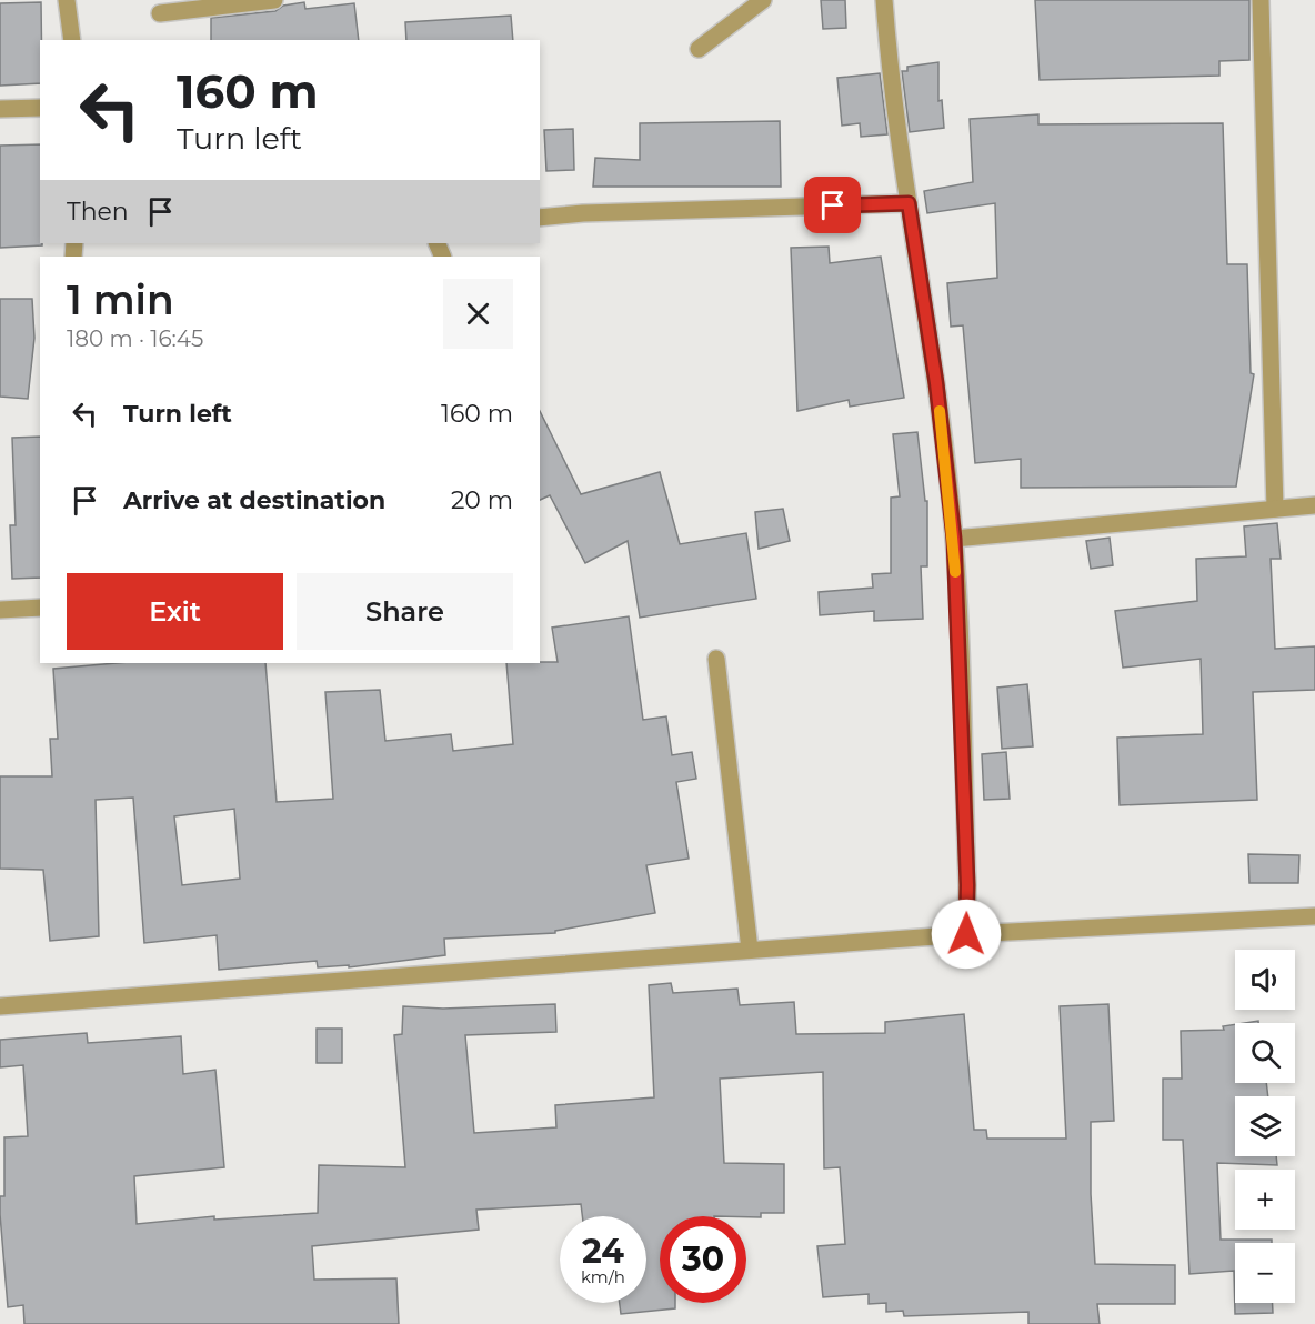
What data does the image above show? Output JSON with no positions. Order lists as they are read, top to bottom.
{
  "page": {
    "turn": ["160 m", "Turn left"],
    "then": "Then",
    "heading": ["1 min", "180 m · 16:45"],
    "list": [
      {
        "name": "Turn left",
        "value": "160 m"
      },
      {
        "name": "Arrive at destination",
        "value": "20 m"
      }
    ],
    "buttons": ["Exit", "Share"],
    "map_buttons": ["+", "−"],
    "speed": "24 km/h",
    "limit": "30"
  }
}
